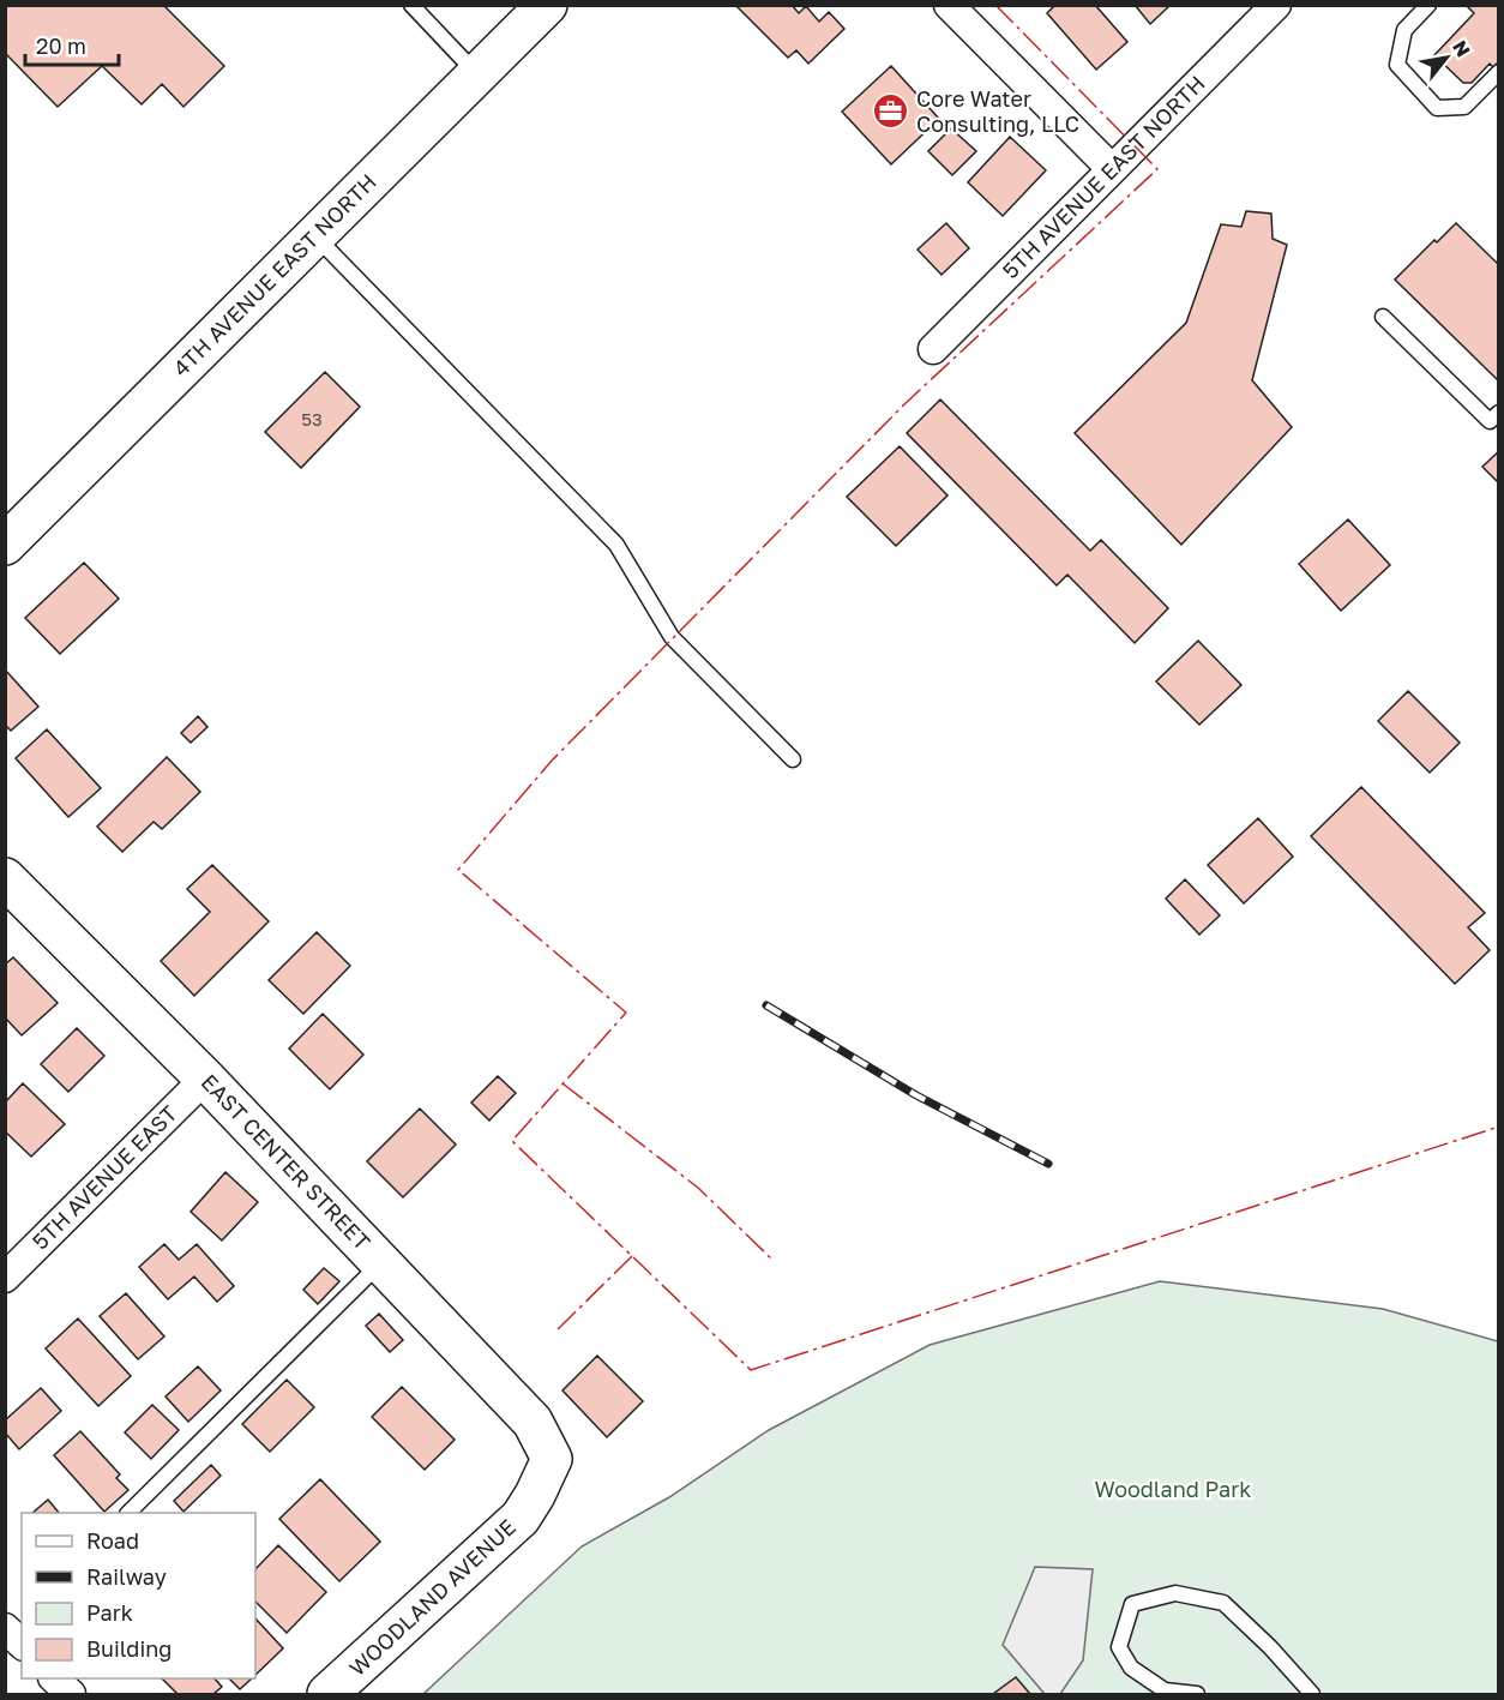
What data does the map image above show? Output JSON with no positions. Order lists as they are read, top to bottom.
{
  "streets": {
    "street": [
      "5TH AVENUE EAST NORTH",
      "4TH AVENUE EAST NORTH",
      "EAST CENTER STREET",
      "5TH AVENUE EAST",
      "WOODLAND AVENUE"
    ]
  },
  "crossings": [
    ["EAST CENTER STREET", "5TH AVENUE EAST"],
    ["EAST CENTER STREET", "WOODLAND AVENUE"]
  ],
  "parks": ["Woodland Park"],
  "places": {
    "office": ["Core Water Consulting, LLC"]
  },
  "house_numbers": ["53"],
  "legend": [
    "Road",
    "Railway",
    "Park",
    "Building"
  ],
  "scale_bar": "20 m",
  "north": "top right"
}
